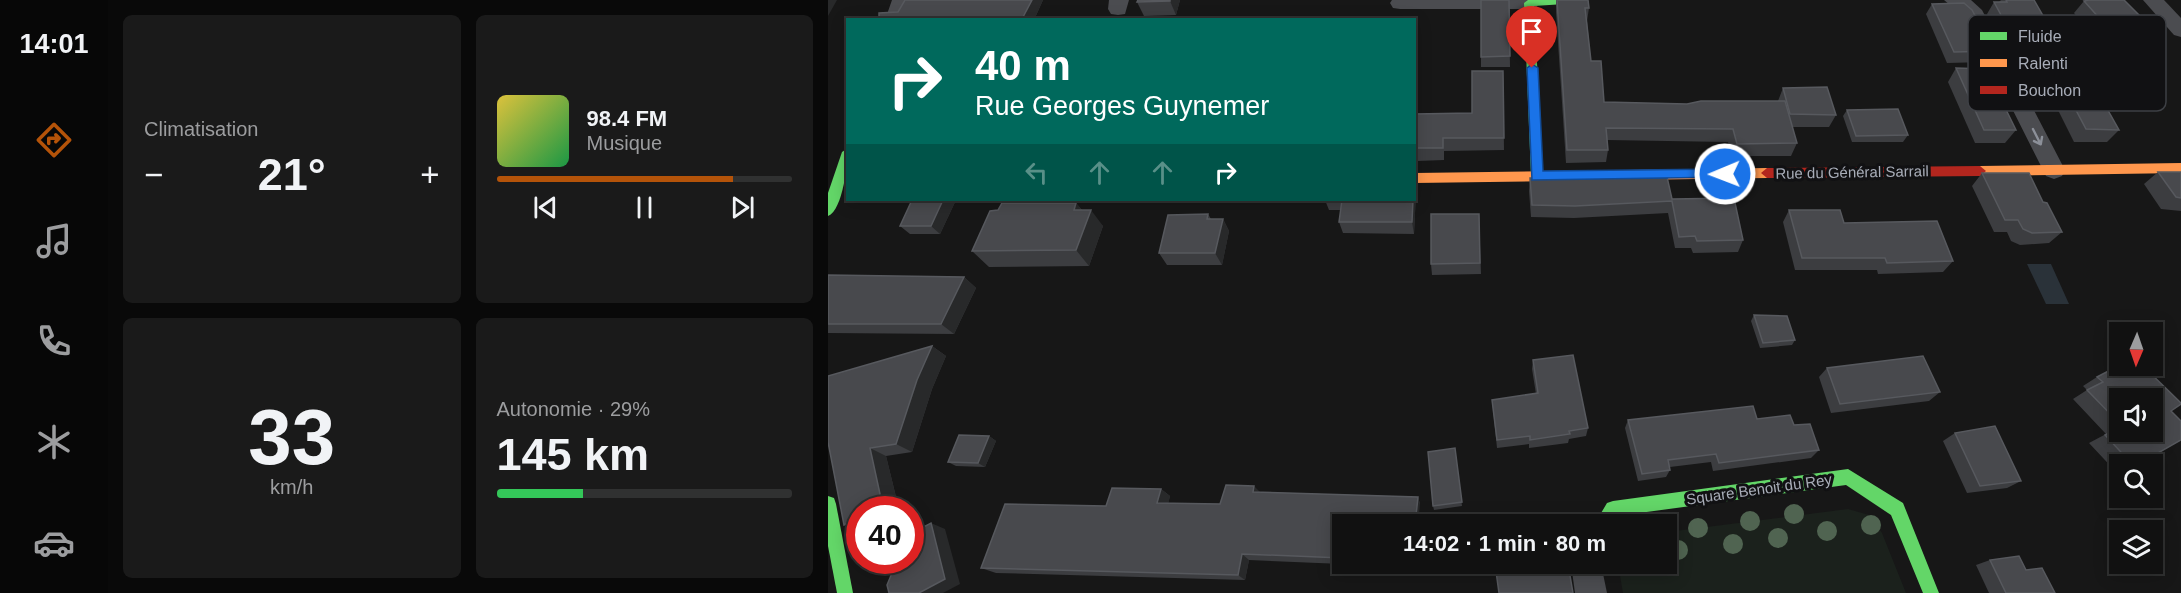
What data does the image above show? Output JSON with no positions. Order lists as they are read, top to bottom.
{
  "streets": {
    "street": ["Rue du Général Sarrail", "Square Benoit du Rey"]
  },
  "legend": ["Fluide", "Ralenti", "Bouchon"],
  "north": "bottom",
  "page": {
    "tabs": "14:01",
    "tile": [
      "Climatisation",
      ["33", "km/h"],
      ["Autonomie · 29%", "145 km"]
    ],
    "turn": ["40 m", "Rue Georges Guynemer"],
    "song": ["98.4 FM", "Musique"],
    "heat": ["−", "21°", "+"],
    "limit": "40",
    "trip": "14:02 · 1 min · 80 m"
  }
}
